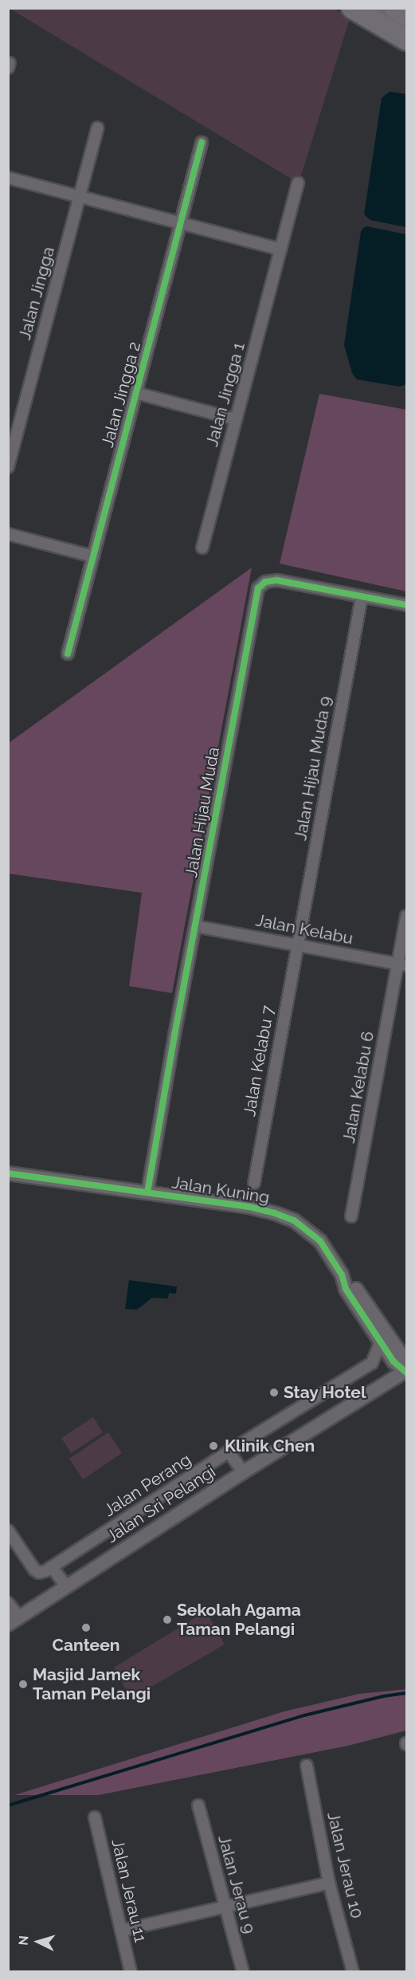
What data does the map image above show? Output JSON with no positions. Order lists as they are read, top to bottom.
{
  "streets": {
    "street": [
      "Jalan Jingga",
      "Jalan Jingga 2",
      "Jalan Jingga 1",
      "Jalan Hijau Muda 9",
      "Jalan Hijau Muda",
      "Jalan Kelabu",
      "Jalan Kelabu 7",
      "Jalan Kelabu 6",
      "Jalan Kuning",
      "Jalan Perang",
      "Jalan Sri Pelangi",
      "Jalan Jerau 10",
      "Jalan Jerau 9",
      "Jalan Jerau 11"
    ]
  },
  "crossings": [
    ["Jalan Hijau Muda 9", "Jalan Hijau Muda"],
    ["Jalan Hijau Muda 9", "Jalan Kelabu"],
    ["Jalan Hijau Muda 9", "Jalan Kelabu 7"],
    ["Jalan Hijau Muda", "Jalan Kelabu"],
    ["Jalan Hijau Muda", "Jalan Kuning"],
    ["Jalan Kelabu", "Jalan Kelabu 7"],
    ["Jalan Kelabu", "Jalan Kelabu 6"],
    ["Jalan Kuning", "Jalan Perang"],
    ["Jalan Kuning", "Jalan Sri Pelangi"]
  ],
  "places": [
    "Stay Hotel",
    "Klinik Chen",
    "Sekolah Agama Taman Pelangi",
    "Canteen",
    "Masjid Jamek Taman Pelangi"
  ],
  "north": "left"
}
